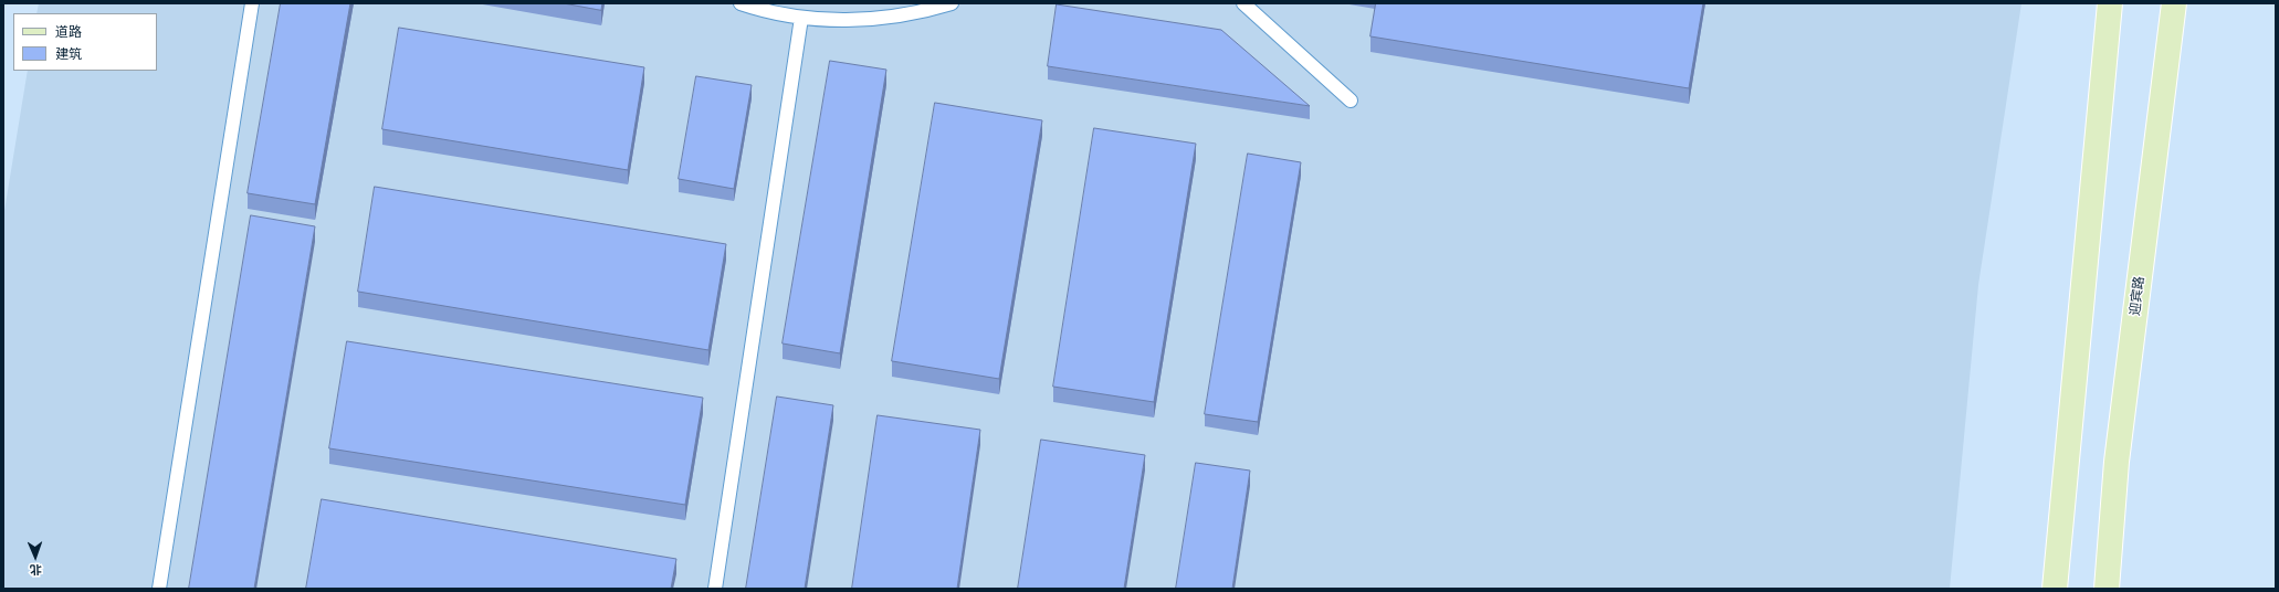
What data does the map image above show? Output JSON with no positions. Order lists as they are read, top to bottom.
{
  "streets": {
    "main road": ["迎宾路"]
  },
  "legend": ["道路", "建筑"],
  "north": "bottom"
}
